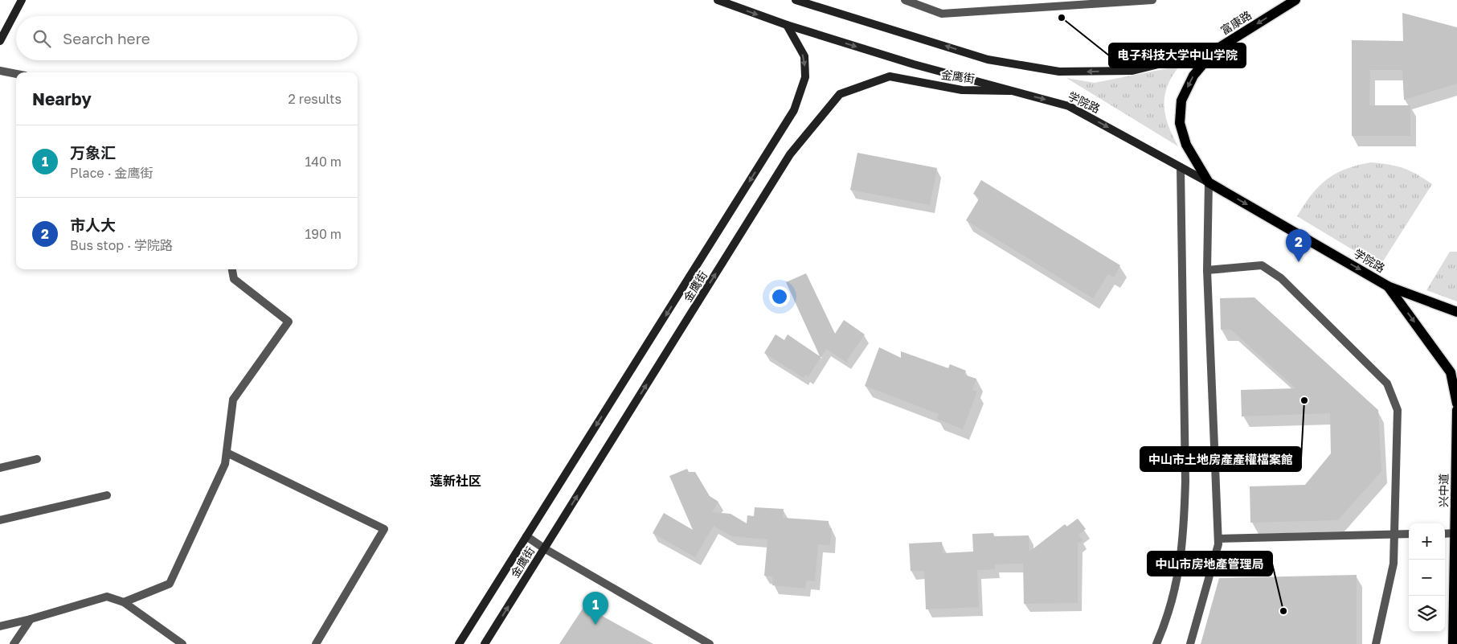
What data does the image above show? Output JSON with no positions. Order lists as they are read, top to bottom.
{
  "streets": {
    "main road": ["富康路", "学院路", "兴中道"],
    "street": ["金鹰街"]
  },
  "crossings": [
    ["富康路", "学院路"],
    ["金鹰街", "学院路"]
  ],
  "one_way": ["富康路"],
  "districts": ["莲新社区"],
  "places": ["电子科技大学中山学院", "中山市土地房產產權檔案館", "中山市房地產管理局"],
  "page": {
    "search": "Search here",
    "heading": ["Nearby", "2 results"],
    "list": [
      {
        "mark": "1",
        "name": "万象汇",
        "note": "Place · 金鹰街",
        "value": "140 m"
      },
      {
        "mark": "2",
        "name": "市人大",
        "note": "Bus stop · 学院路",
        "value": "190 m"
      }
    ],
    "pins": ["2", "1"],
    "map_buttons": ["+", "−"]
  }
}
